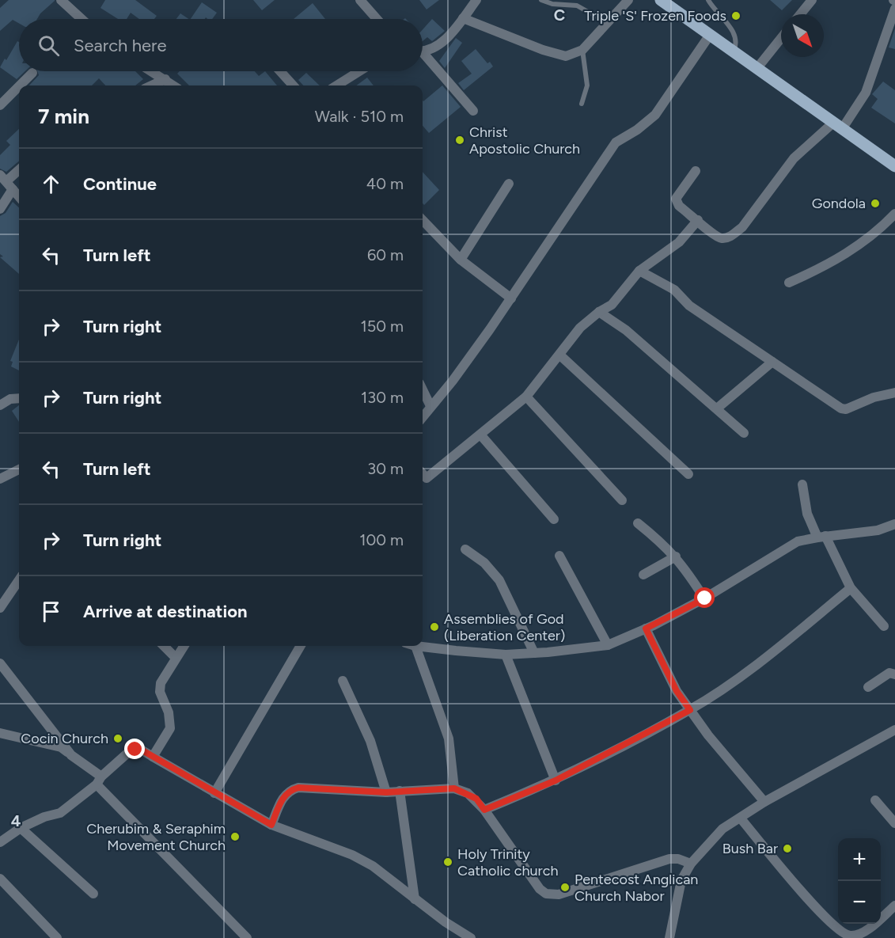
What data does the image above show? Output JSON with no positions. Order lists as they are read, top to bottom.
{
  "places": [
    "Triple 'S' Frozen Foods",
    "Christ Apostolic Church",
    "Gondola",
    "Assemblies of God (Liberation Center)",
    "Cocin Church",
    "Cherubim & Seraphim Movement Church",
    "Bush Bar",
    "Holy Trinity Catholic church",
    "Pentecost Anglican Church Nabor"
  ],
  "north": "bottom right",
  "page": {
    "search": "Search here",
    "heading": ["7 min", "Walk · 510 m"],
    "list": [
      ["Continue", "40 m"],
      ["Turn left", "60 m"],
      ["Turn right", "150 m"],
      ["Turn right", "130 m"],
      ["Turn left", "30 m"],
      ["Turn right", "100 m"],
      "Arrive at destination"
    ],
    "map_buttons": ["+", "−"]
  },
  "grid": {
    "columns": ["C"],
    "rows": ["4"]
  }
}
